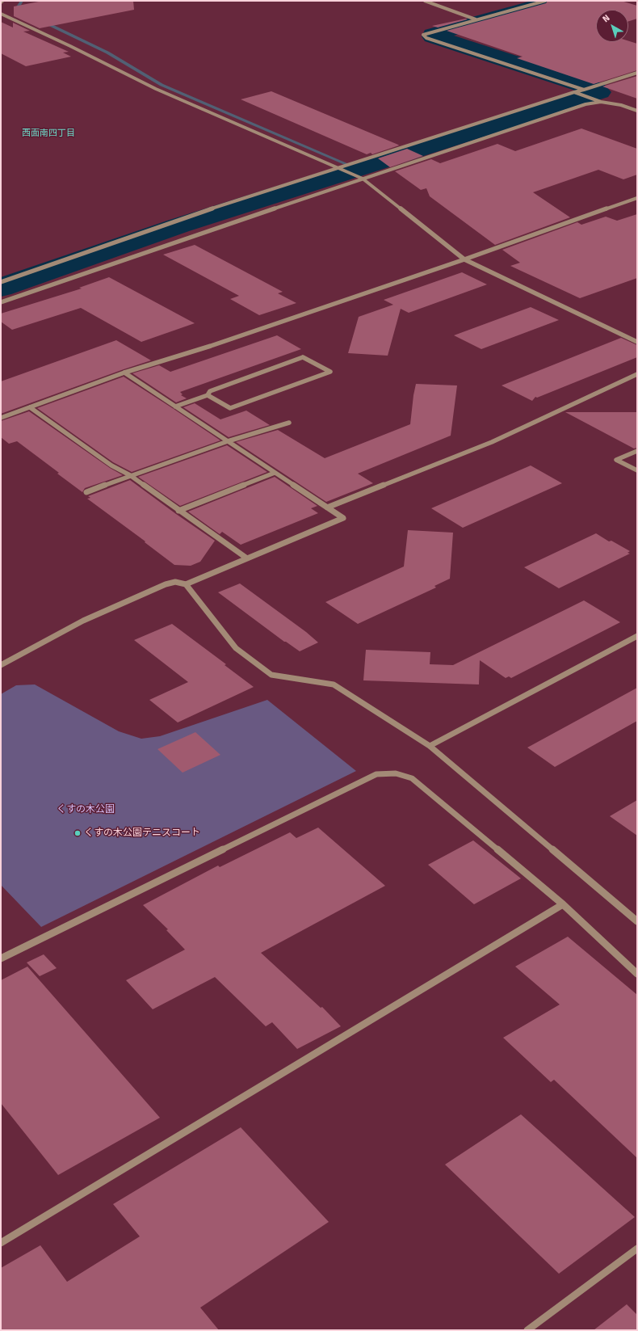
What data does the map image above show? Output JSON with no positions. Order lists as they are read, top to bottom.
{
  "districts": ["西面南四丁目"],
  "parks": ["くすの木公園"],
  "places": ["くすの木公園テニスコート"],
  "north": "top left"
}
